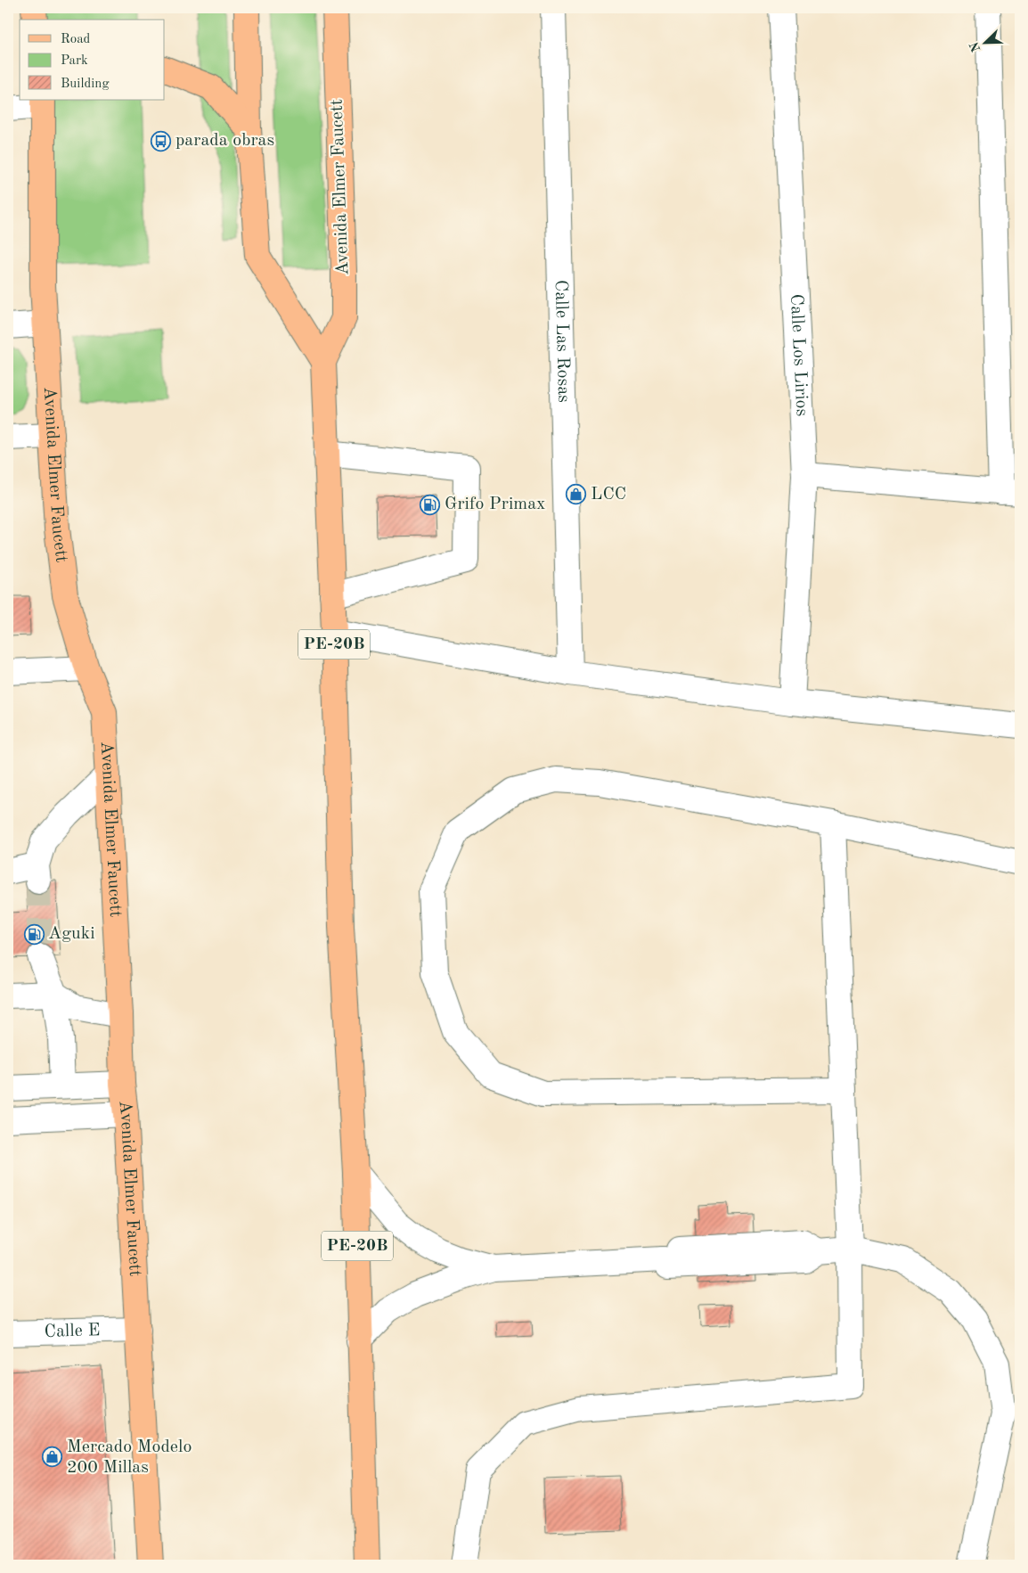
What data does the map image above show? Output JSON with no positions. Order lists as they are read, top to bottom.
{
  "streets": {
    "main road": ["Avenida Elmer Faucett", "PE-20B"],
    "street": ["Calle Las Rosas", "Calle Los Lirios", "Calle E"]
  },
  "crossings": [
    ["Avenida Elmer Faucett", "Calle E"]
  ],
  "places": {
    "bus stop": ["parada obras"],
    "shop": ["LCC", "Mercado Modelo 200 Millas"],
    "fuel station": ["Grifo Primax", "Aguki"]
  },
  "legend": ["Road", "Park", "Building"],
  "north": "bottom left"
}
